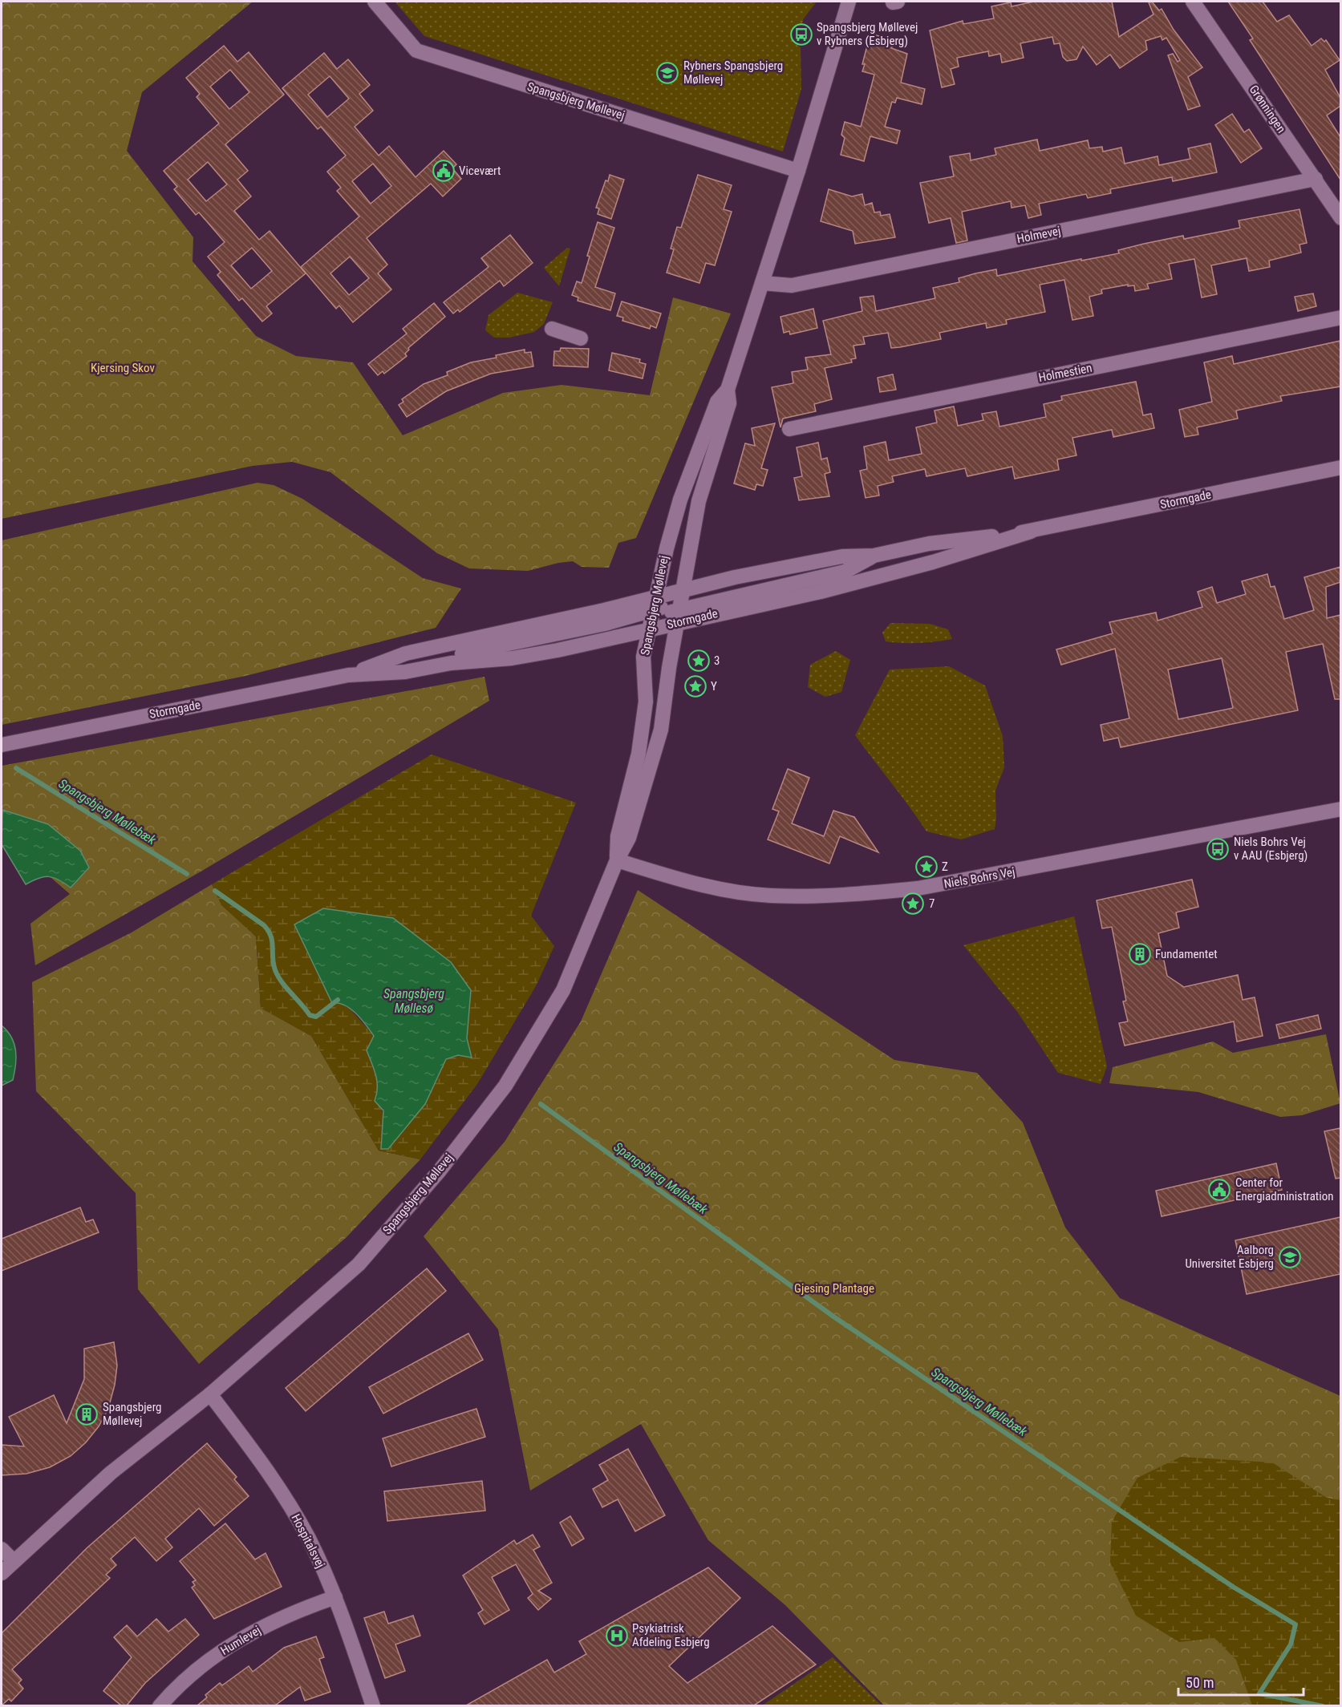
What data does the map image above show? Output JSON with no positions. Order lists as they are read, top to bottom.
{
  "streets": {
    "street": [
      "Spangsbjerg Møllevej",
      "Grønningen",
      "Holmevej",
      "Holmestien",
      "Stormgade",
      "Niels Bohrs Vej",
      "Hospitalsvej",
      "Humlevej"
    ]
  },
  "crossings": [
    ["Spangsbjerg Møllevej", "Holmevej"],
    ["Spangsbjerg Møllevej", "Stormgade"],
    ["Spangsbjerg Møllevej", "Niels Bohrs Vej"],
    ["Spangsbjerg Møllevej", "Hospitalsvej"],
    ["Grønningen", "Holmevej"],
    ["Hospitalsvej", "Humlevej"]
  ],
  "water": ["Spangsbjerg Møllebæk", "Spangsbjerg Møllesø"],
  "parks": ["Kjersing Skov", "Gjesing Plantage"],
  "places": {
    "bus stop": ["Spangsbjerg Møllevej v Rybners (Esbjerg)", "Niels Bohrs Vej v AAU (Esbjerg)"],
    "school or university": ["Rybners Spangsbjerg Møllevej", "Aalborg Universitet Esbjerg"],
    "public building": ["Vicevært", "Center for Energiadministration"],
    "place": [
      "3",
      "Y",
      "Z",
      "7"
    ],
    "building": ["Fundamentet", "Spangsbjerg Møllevej"],
    "hospital": ["Psykiatrisk Afdeling Esbjerg"]
  },
  "scale_bar": "50 m"
}
